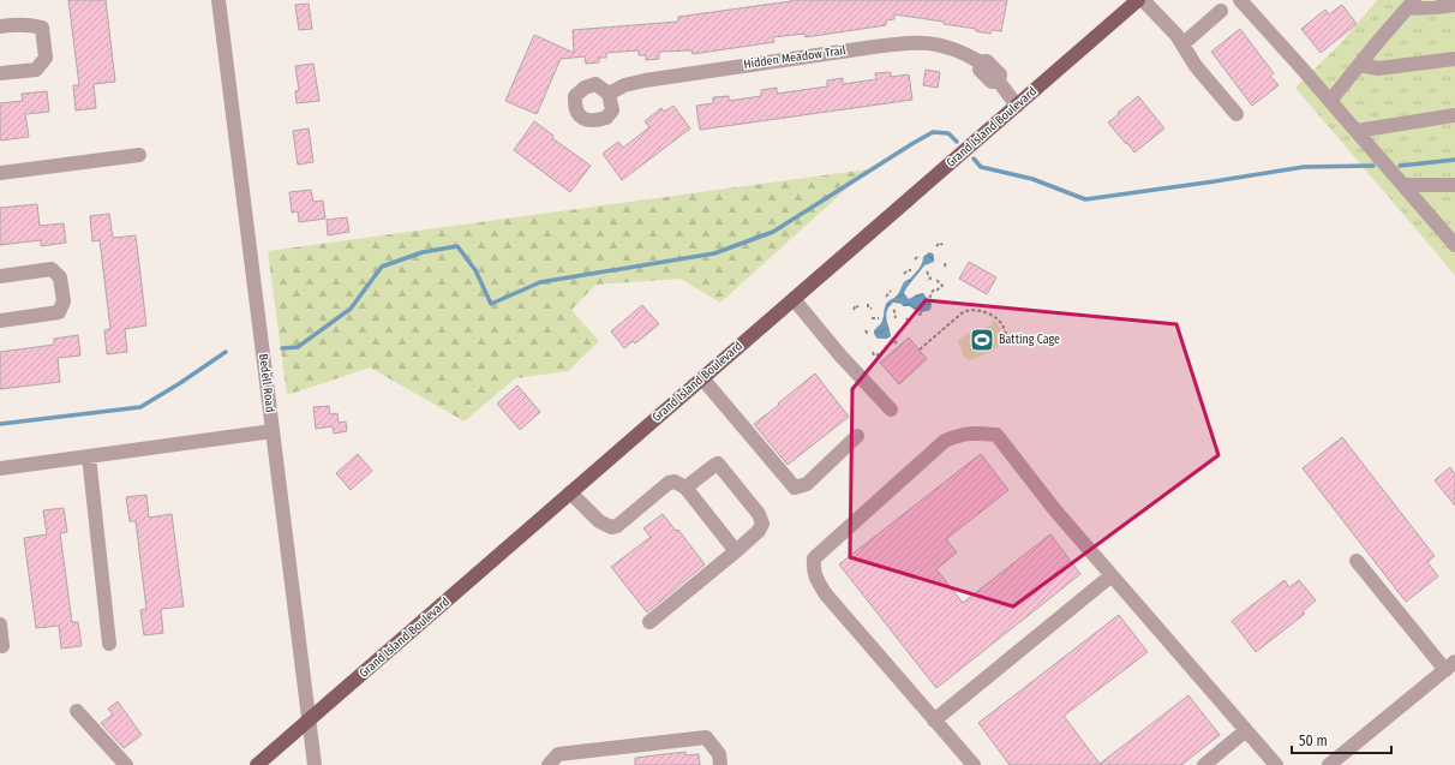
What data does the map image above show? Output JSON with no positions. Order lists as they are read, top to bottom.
{
  "streets": {
    "main road": ["Grand Island Boulevard"],
    "street": ["Hidden Meadow Trail", "Bedell Road"]
  },
  "crossings": [
    ["Hidden Meadow Trail", "Grand Island Boulevard"],
    ["Grand Island Boulevard", "Bedell Road"]
  ],
  "places": {
    "sports": ["Batting Cage"]
  },
  "scale_bar": "50 m"
}
